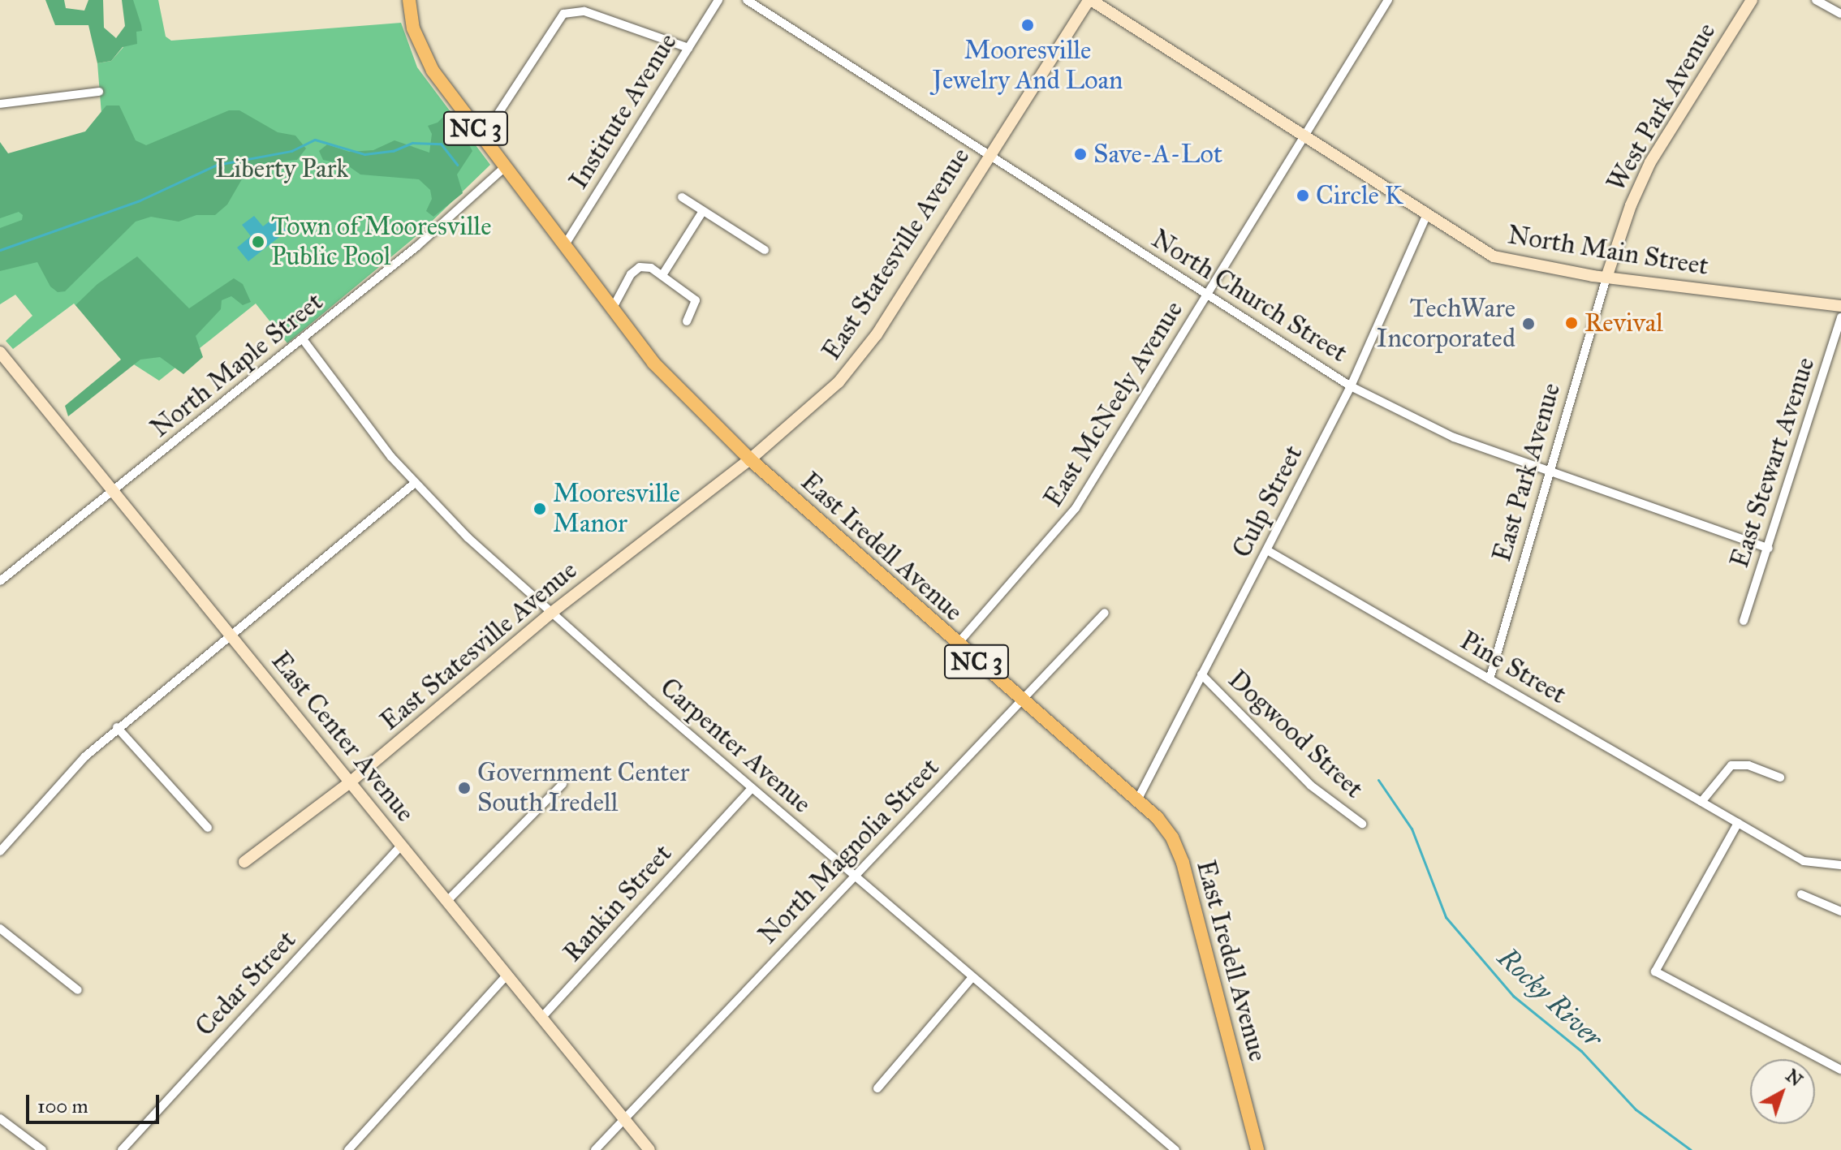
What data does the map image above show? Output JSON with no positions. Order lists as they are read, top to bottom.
{
  "streets": {
    "main road": ["NC 3", "East Iredell Avenue"],
    "street": [
      "West Park Avenue",
      "Institute Avenue",
      "North Main Street",
      "East Statesville Avenue",
      "North Church Street",
      "North Maple Street",
      "East McNeely Avenue",
      "East Stewart Avenue",
      "East Park Avenue",
      "Culp Street",
      "Pine Street",
      "Dogwood Street",
      "East Center Avenue",
      "Carpenter Avenue",
      "North Magnolia Street",
      "Rankin Street",
      "Cedar Street"
    ]
  },
  "crossings": [
    ["West Park Avenue", "North Main Street"],
    ["West Park Avenue", "East Park Avenue"],
    ["Institute Avenue", "East Iredell Avenue"],
    ["North Main Street", "East Statesville Avenue"],
    ["North Main Street", "East McNeely Avenue"],
    ["North Main Street", "East Park Avenue"],
    ["North Main Street", "Culp Street"],
    ["East Statesville Avenue", "North Church Street"],
    ["East Statesville Avenue", "East Iredell Avenue"],
    ["East Statesville Avenue", "East Center Avenue"],
    ["East Statesville Avenue", "Carpenter Avenue"],
    ["North Church Street", "East McNeely Avenue"],
    ["North Church Street", "East Stewart Avenue"],
    ["North Church Street", "East Park Avenue"],
    ["North Church Street", "Culp Street"],
    ["North Maple Street", "East Iredell Avenue"],
    ["North Maple Street", "East Center Avenue"],
    ["North Maple Street", "Carpenter Avenue"],
    ["East McNeely Avenue", "East Iredell Avenue"],
    ["East Park Avenue", "Pine Street"],
    ["Culp Street", "East Iredell Avenue"],
    ["Culp Street", "Pine Street"],
    ["Culp Street", "Dogwood Street"],
    ["East Iredell Avenue", "North Magnolia Street"],
    ["East Center Avenue", "North Magnolia Street"],
    ["East Center Avenue", "Rankin Street"],
    ["East Center Avenue", "Cedar Street"],
    ["Carpenter Avenue", "North Magnolia Street"],
    ["Carpenter Avenue", "Rankin Street"]
  ],
  "water": ["Rocky River"],
  "parks": ["Liberty Park"],
  "places": [
    "Mooresville Jewelry And Loan",
    "Save-A-Lot",
    "Circle K",
    "Town of Mooresville Public Pool",
    "Revival",
    "TechWare Incorporated",
    "Mooresville Manor",
    "Government Center South Iredell"
  ],
  "scale_bar": "100 m",
  "north": "top right"
}
